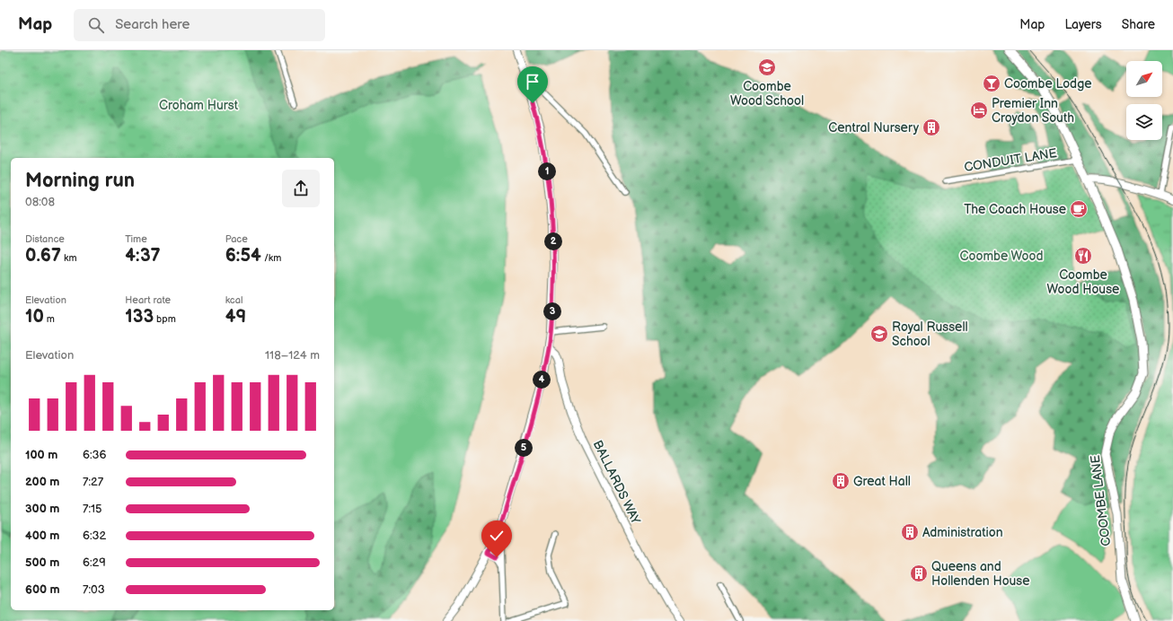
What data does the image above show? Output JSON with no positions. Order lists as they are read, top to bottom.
{
  "streets": {
    "main road": ["COOMBE LANE"],
    "street": ["CONDUIT LANE", "BALLARDS WAY"]
  },
  "crossings": [
    ["CONDUIT LANE", "COOMBE LANE"]
  ],
  "parks": ["Croham Hurst", "Coombe Wood"],
  "places": {
    "school or university": ["Coombe Wood School", "Royal Russell School"],
    "bar": ["Coombe Lodge"],
    "hotel": ["Premier Inn Croydon South"],
    "building": [
      "Central Nursery",
      "Great Hall",
      "Administration",
      "Queens and Hollenden House"
    ],
    "cafe": ["The Coach House"],
    "restaurant": ["Coombe Wood House"]
  },
  "north": "top right",
  "page": {
    "header": "Map",
    "search": "Search here",
    "nav": ["Map", "Layers", "Share"],
    "heading": ["Morning run", "08:08"],
    "pins": [
      "1",
      "2",
      "3",
      "4",
      "5"
    ],
    "stats": [
      ["Distance", "0.67 km"],
      ["Time", "4:37"],
      ["Pace", "6:54 /km"],
      ["Elevation", "10 m"],
      ["Heart rate", "133 bpm"],
      ["kcal", "49"]
    ],
    "chart": ["Elevation", "118–124 m"],
    "list": [
      {
        "name": "100 m",
        "note": "6:36"
      },
      {
        "name": "200 m",
        "note": "7:27"
      },
      {
        "name": "300 m",
        "note": "7:15"
      },
      {
        "name": "400 m",
        "note": "6:32"
      },
      {
        "name": "500 m",
        "note": "6:29"
      },
      {
        "name": "600 m",
        "note": "7:03"
      }
    ]
  }
}
